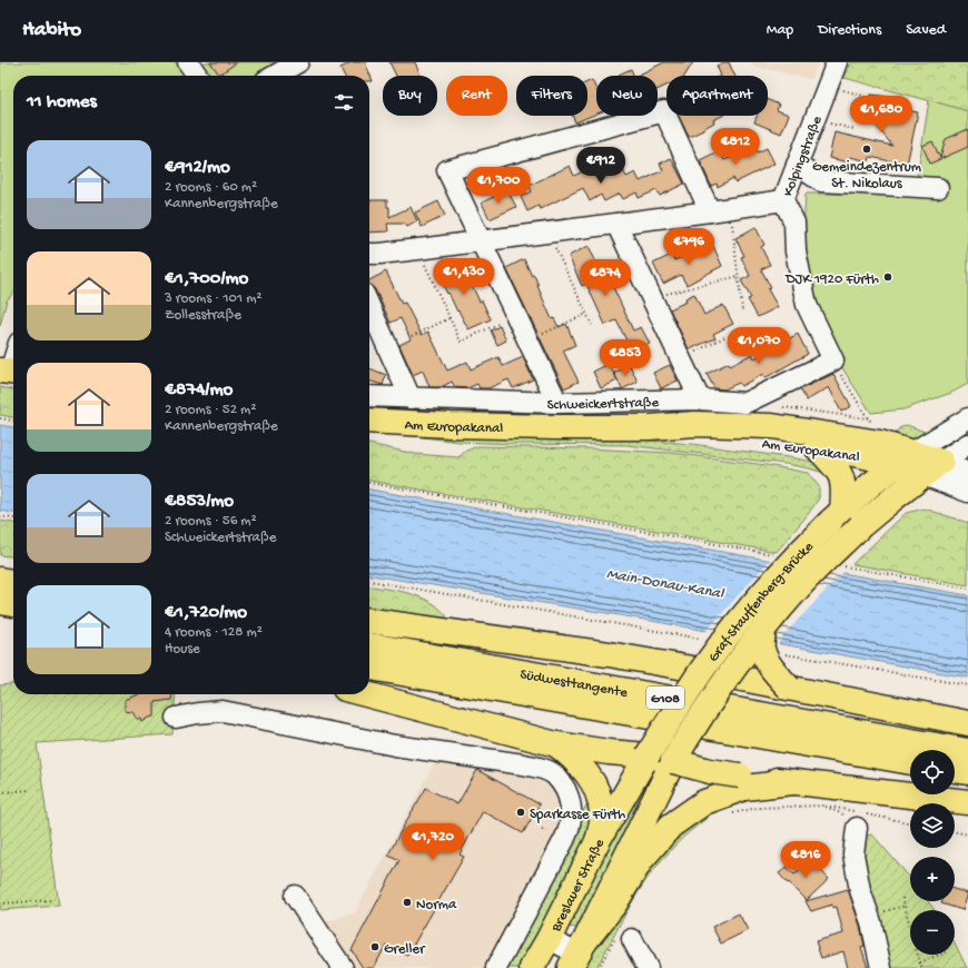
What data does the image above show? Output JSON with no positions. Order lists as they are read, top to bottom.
{
  "streets": {
    "main road": [
      "Am Europakanal",
      "Graf-Stauffenberg-Brücke",
      "Südwesttangente",
      "G108",
      "Breslauer Straße"
    ],
    "street": ["Kolpingstraße", "Schweickertstraße"]
  },
  "crossings": [
    ["Kolpingstraße", "Schweickertstraße"],
    ["Am Europakanal", "Graf-Stauffenberg-Brücke"],
    ["Graf-Stauffenberg-Brücke", "Breslauer Straße"]
  ],
  "water": ["Main-Donau-Kanal"],
  "places": [
    "Gemeindezentrum St. Nikolaus",
    "DJK 1920 Fürth",
    "Sparkasse Fürth",
    "Norma",
    "Greller"
  ],
  "page": {
    "header": "Habito",
    "nav": ["Map", "Directions", "Saved"],
    "chip": [
      "Buy",
      "Rent",
      "Filters",
      "New",
      "Apartment"
    ],
    "heading": "11 homes",
    "price": [
      "€1,680",
      "€812",
      "€912",
      "€1,700",
      "€796",
      "€1,430",
      "€874",
      "€1,070",
      "€853",
      "€1,720",
      "€816"
    ],
    "list": [
      {
        "name": "€912/mo",
        "note": "2 rooms · 60 m² · Kannenbergstraße"
      },
      {
        "name": "€1,700/mo",
        "note": "3 rooms · 101 m² · Zollesstraße"
      },
      {
        "name": "€874/mo",
        "note": "2 rooms · 52 m² · Kannenbergstraße"
      },
      {
        "name": "€853/mo",
        "note": "2 rooms · 56 m² · Schweickertstraße"
      },
      {
        "name": "€1,720/mo",
        "note": "4 rooms · 128 m² · House"
      }
    ],
    "map_buttons": ["+", "−"]
  }
}
